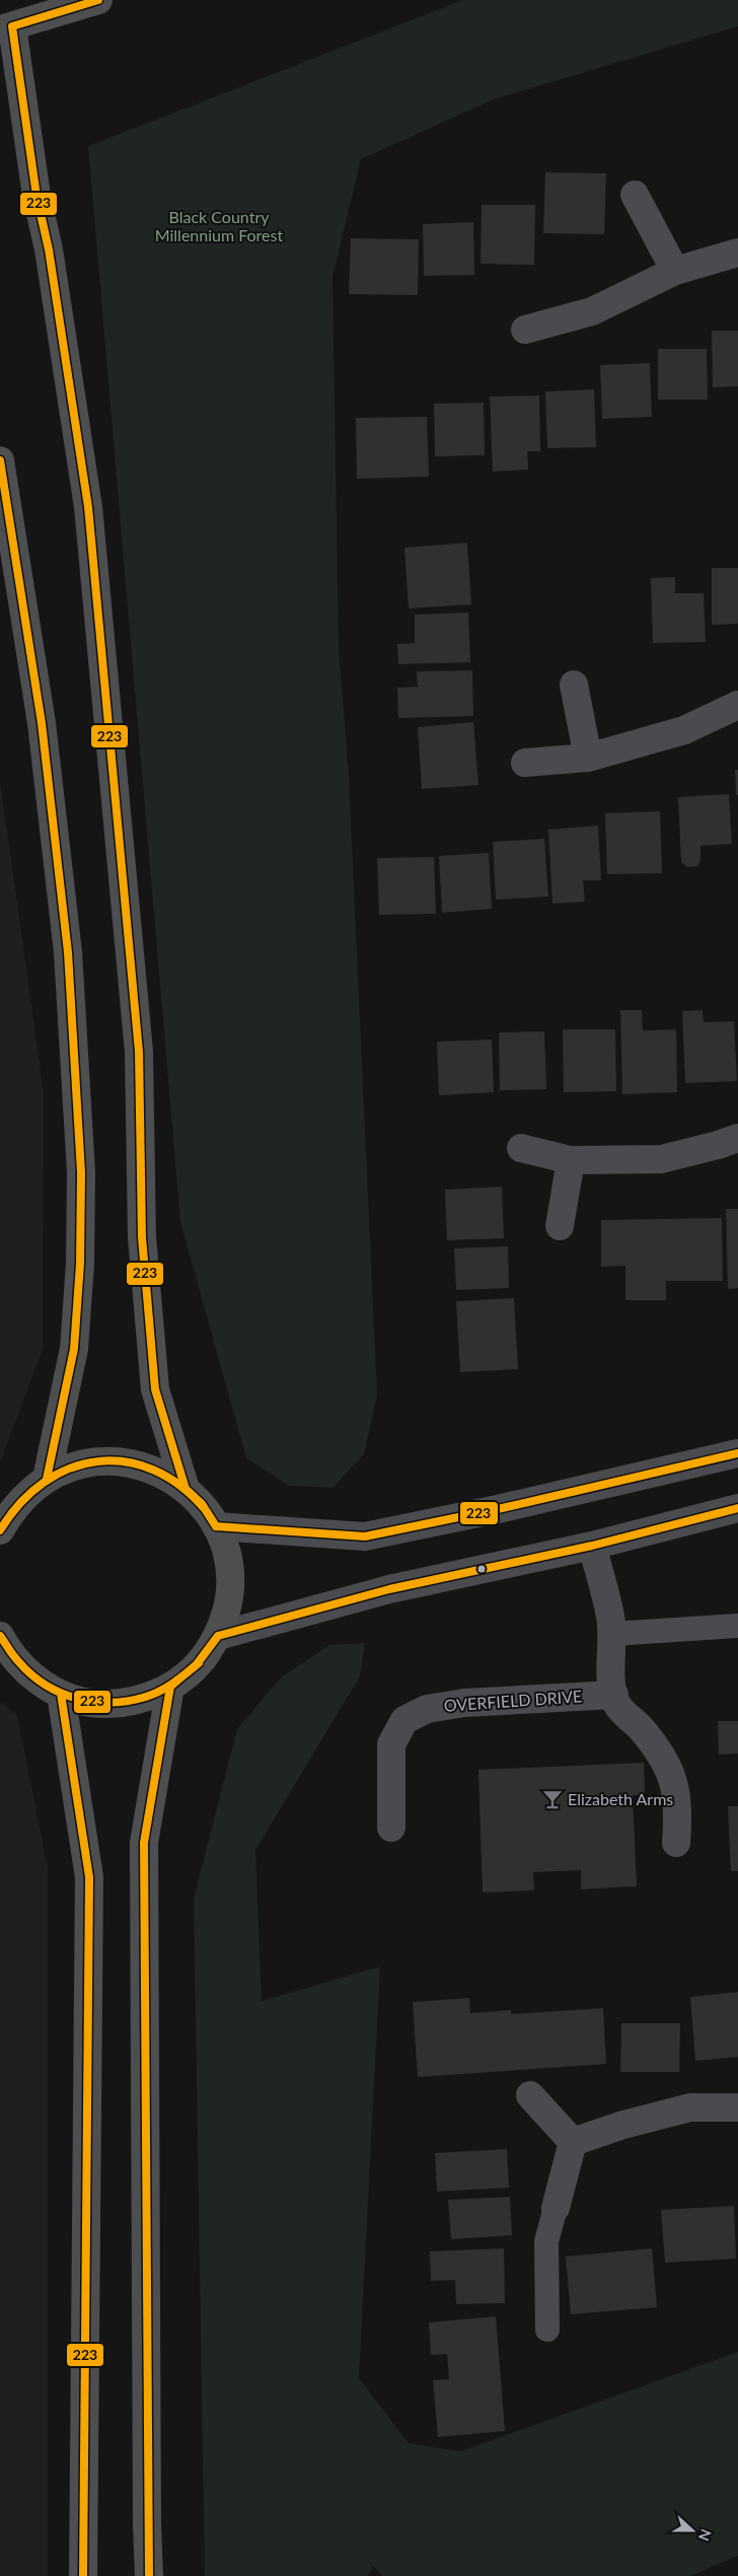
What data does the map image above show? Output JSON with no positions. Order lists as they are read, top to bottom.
{
  "streets": {
    "street": ["OVERFIELD DRIVE"]
  },
  "parks": ["Black Country Millennium Forest"],
  "places": {
    "bar": ["Elizabeth Arms"]
  },
  "lines": ["transit line 223"],
  "north": "right"
}
